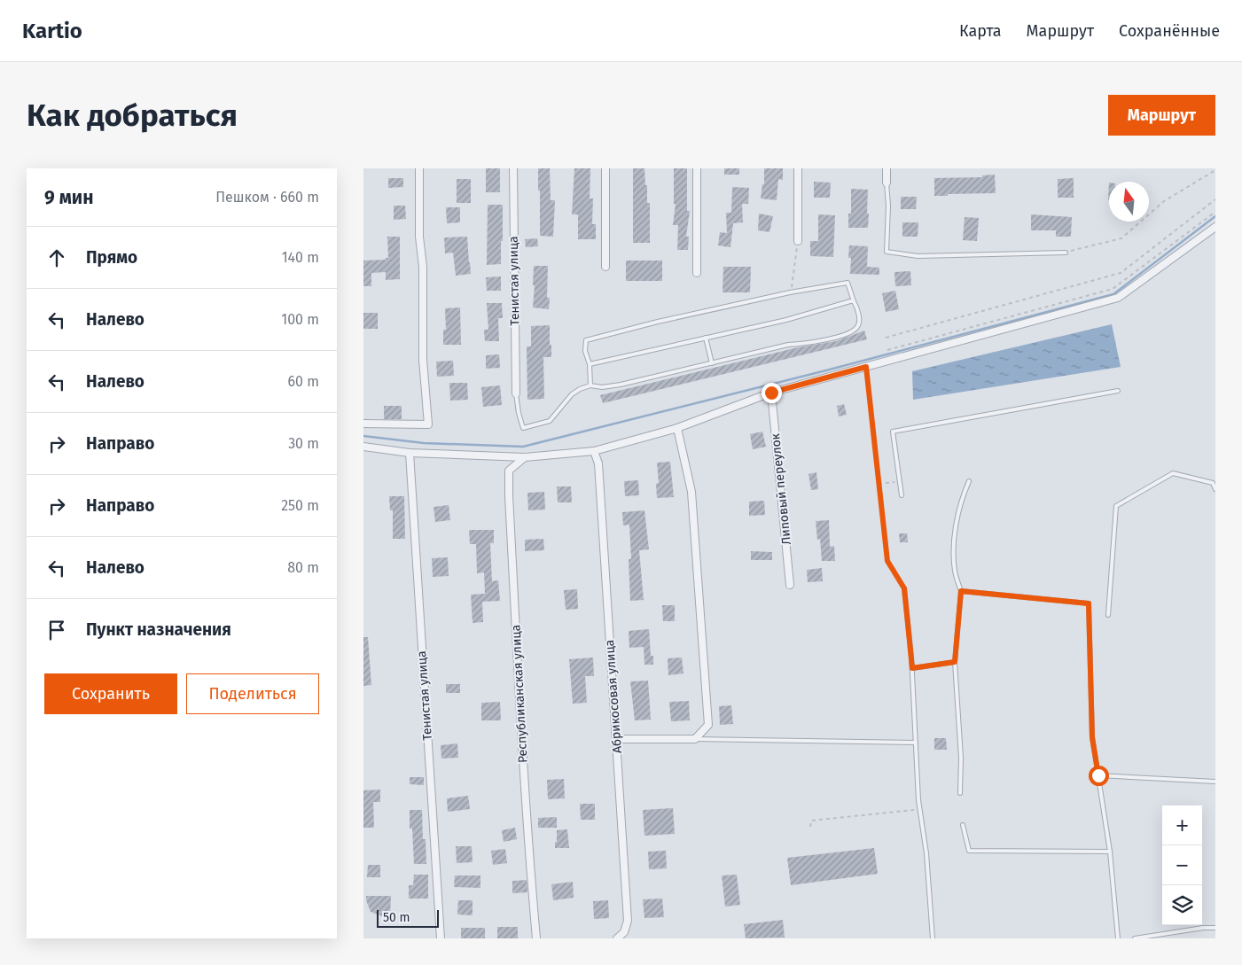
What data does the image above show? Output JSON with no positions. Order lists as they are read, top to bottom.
{
  "streets": {
    "street": [
      "Тенистая улица",
      "Липовый переулок",
      "Республиканская улица",
      "Абрикосовая улица"
    ]
  },
  "scale_bar": "50 m",
  "north": "top",
  "page": {
    "header": "Kartio",
    "nav": ["Карта", "Маршрут", "Сохранённые"],
    "buttons": [
      "Маршрут",
      ["Сохранить", "Поделиться"]
    ],
    "title": "Как добраться",
    "heading": ["9 мин", "Пешком · 660 m"],
    "list": [
      ["Прямо", "140 m"],
      ["Налево", "100 m"],
      ["Налево", "60 m"],
      ["Направо", "30 m"],
      ["Направо", "250 m"],
      ["Налево", "80 m"],
      "Пункт назначения"
    ],
    "map_buttons": ["+", "−"],
    "scale": "50 m"
  }
}
